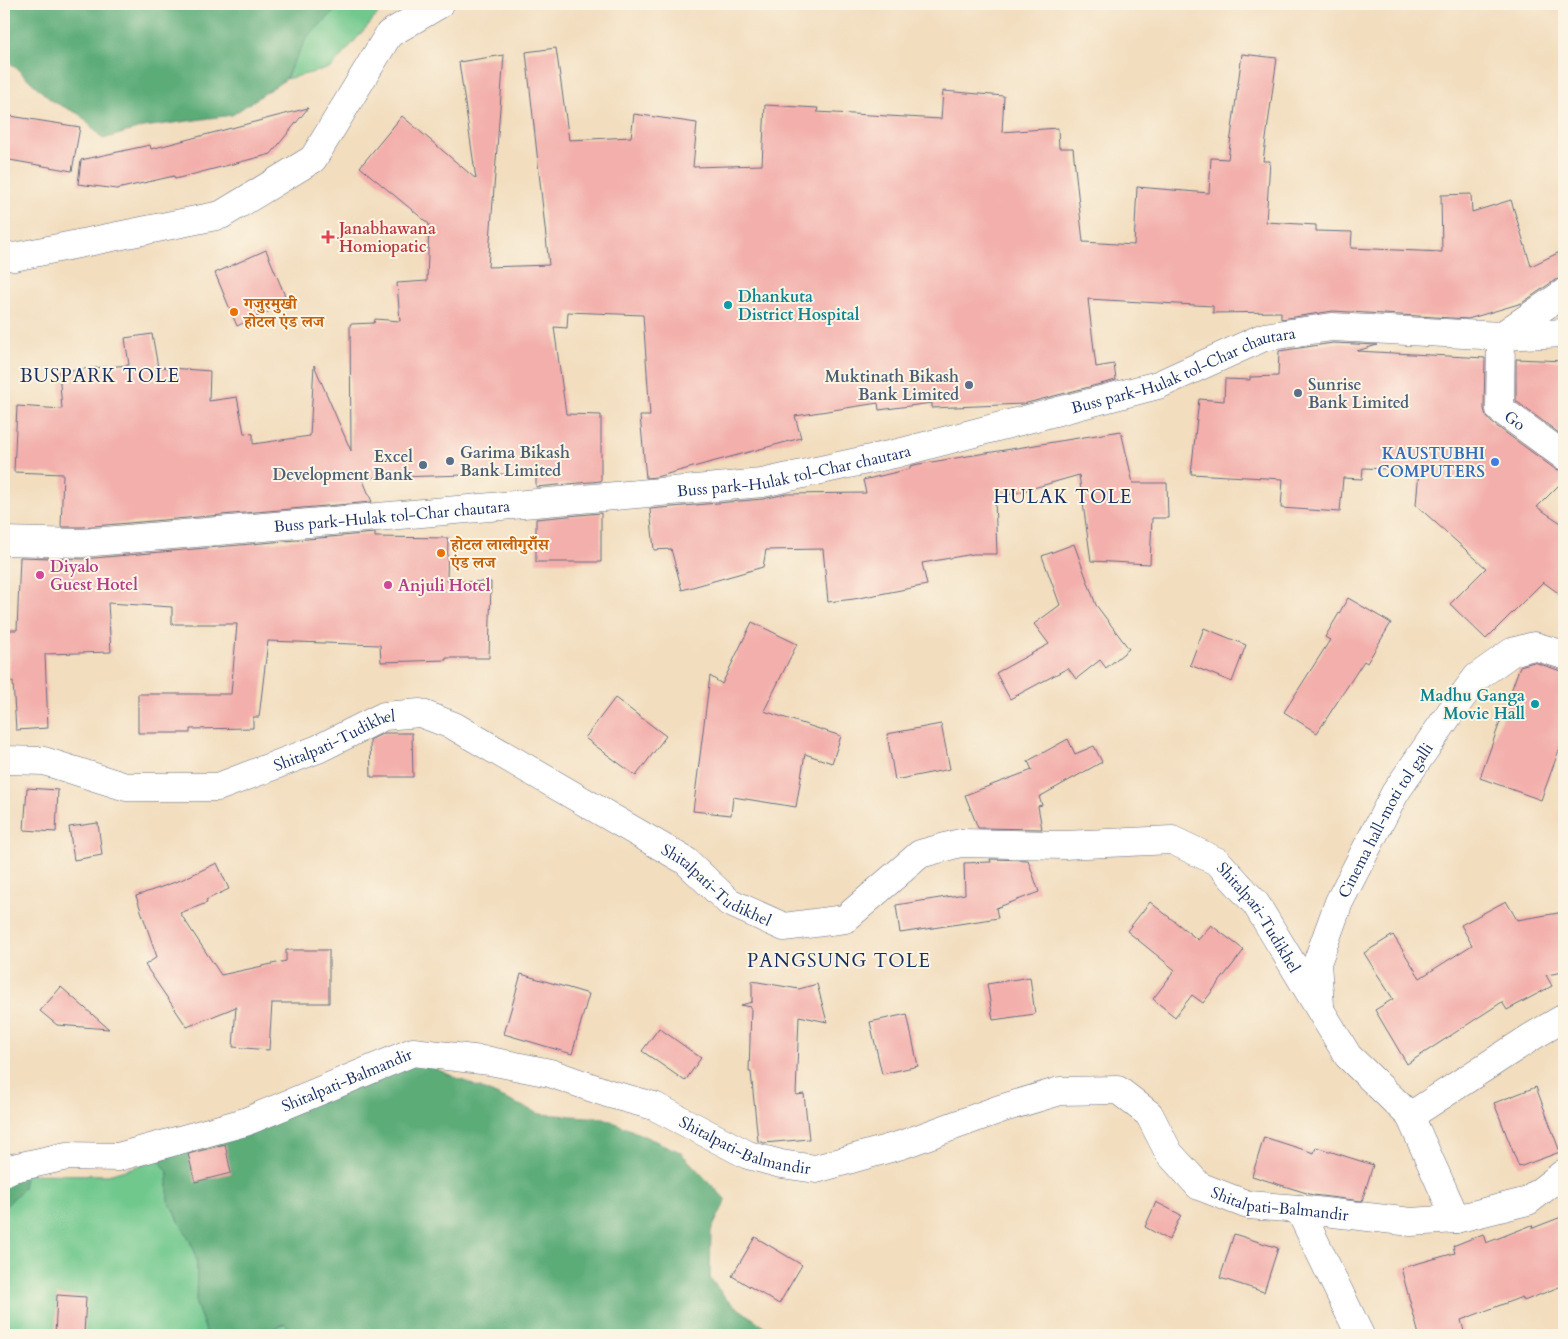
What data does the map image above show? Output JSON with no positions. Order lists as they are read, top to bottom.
{
  "streets": {
    "street": [
      "Buss park-Hulak tol-Char chautara",
      "Go",
      "Shitalpati-Tudikhel",
      "Cinema hall-moti tol galli",
      "Shitalpati-Balmandir"
    ]
  },
  "crossings": [
    ["Buss park-Hulak tol-Char chautara", "Go"],
    ["Shitalpati-Tudikhel", "Cinema hall-moti tol galli"]
  ],
  "districts": ["BUSPARK TOLE", "HULAK TOLE", "PANGSUNG TOLE"],
  "places": {
    "health": ["Janabhawana Homiopatic"],
    "other": [
      "Dhankuta District Hospital",
      "गजुरमुखी होटल एंड लज",
      "Muktinath Bikash Bank Limited",
      "Sunrise Bank Limited",
      "Garima Bikash Bank Limited",
      "KAUSTUBHI COMPUTERS",
      "Excel Development Bank",
      "होटल लालीगुराँस एंड लज",
      "Diyalo Guest Hotel",
      "Anjuli Hotel",
      "Madhu Ganga Movie Hall"
    ]
  }
}
